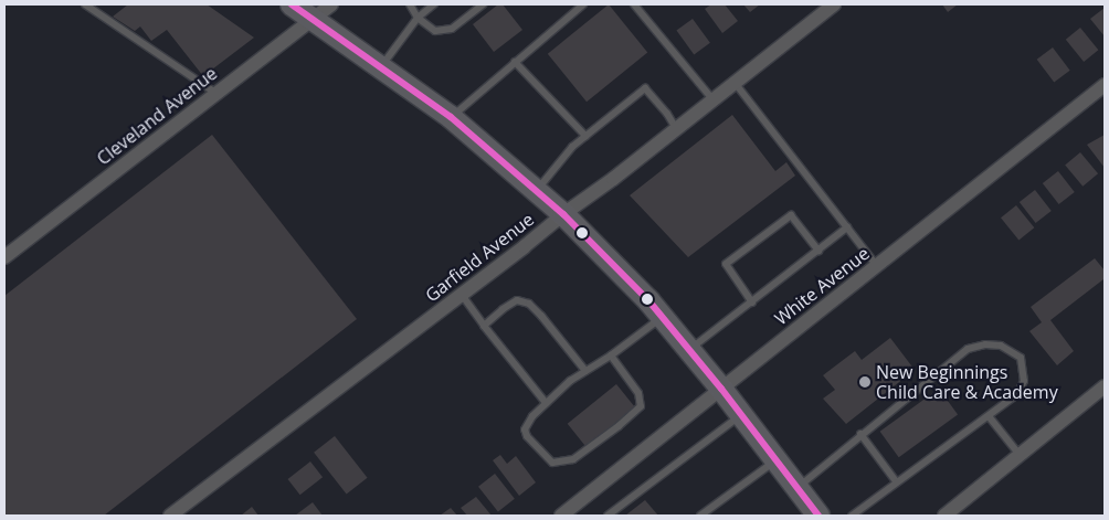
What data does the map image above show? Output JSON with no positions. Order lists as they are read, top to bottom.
{
  "streets": {
    "street": ["Cleveland Avenue", "Garfield Avenue", "White Avenue"]
  },
  "places": ["New Beginnings Child Care & Academy"]
}
